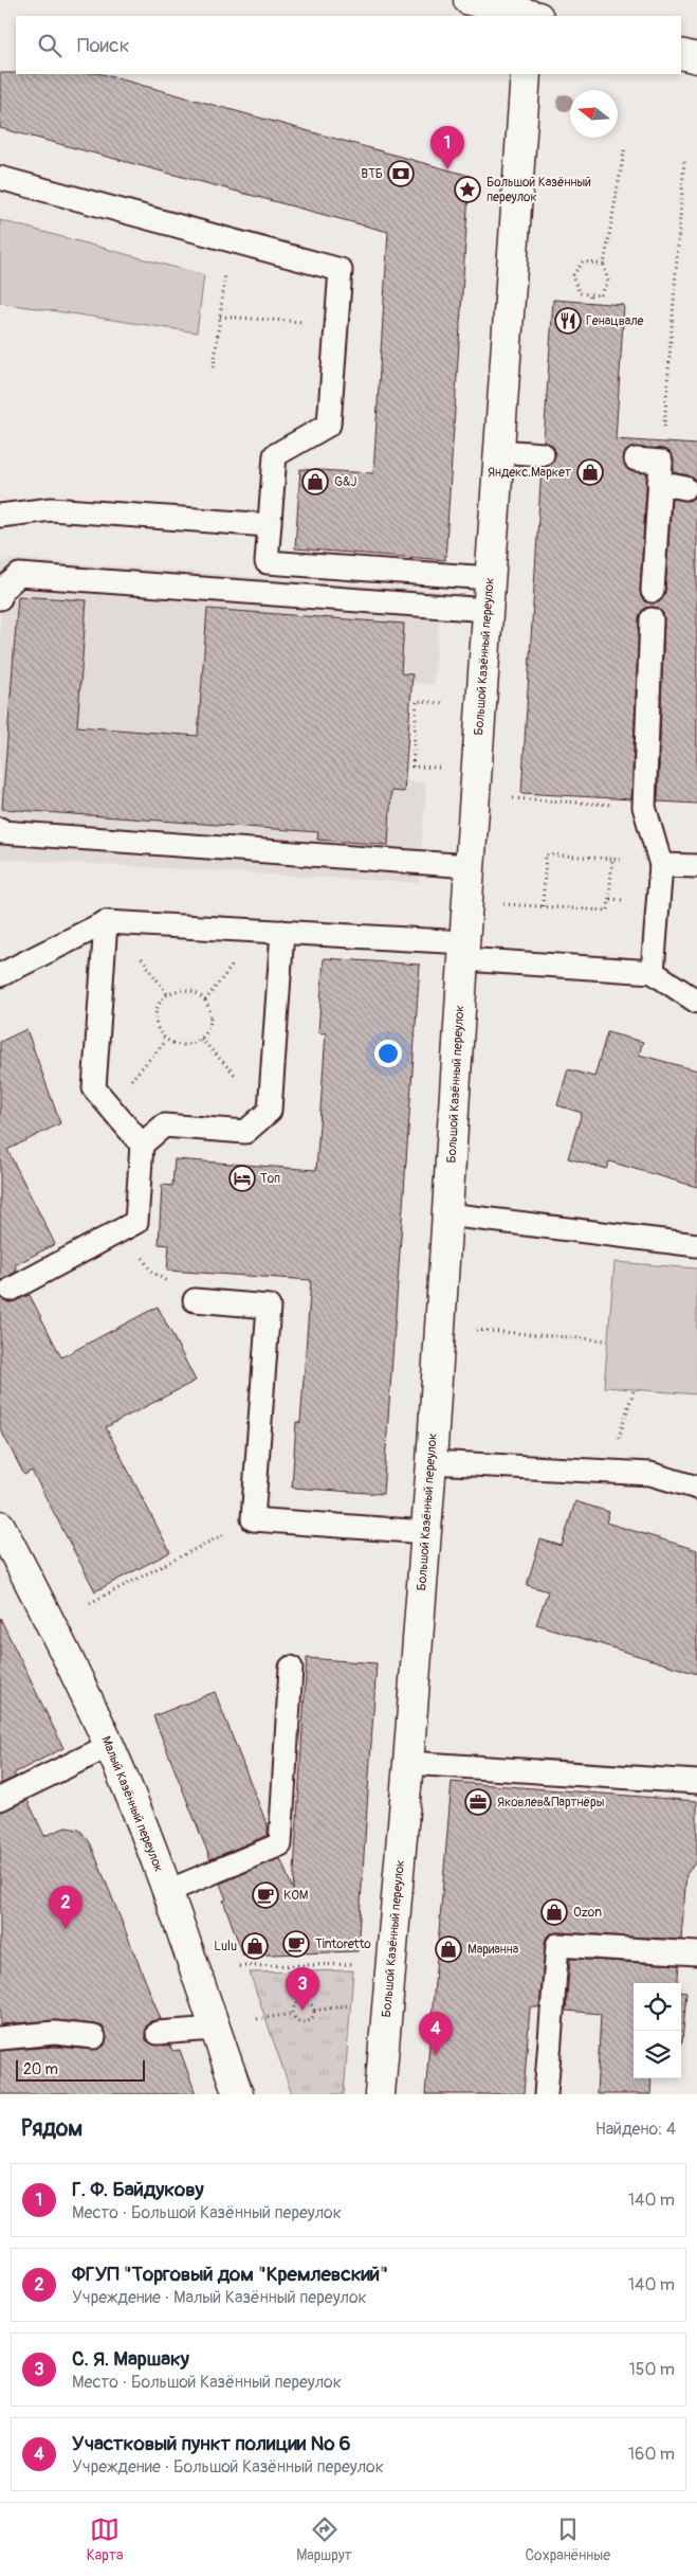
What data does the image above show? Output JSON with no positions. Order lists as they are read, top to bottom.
{
  "streets": {
    "street": ["Большой Казённый переулок", "Малый Казённый переулок"]
  },
  "places": {
    "bank": ["ВТБ"],
    "place": ["Большой Казённый переулок"],
    "restaurant": ["Генацвале"],
    "shop": [
      "Яндекс.Маркет",
      "G&J",
      "Ozon",
      "Lulu",
      "Марианна"
    ],
    "hotel": ["Топ"],
    "office": ["Яковлев&Партнёры"],
    "cafe": ["KOM", "Tintoretto"]
  },
  "scale_bar": "20 m",
  "north": "left",
  "page": {
    "search": "Поиск",
    "pins": [
      "1",
      "2",
      "3",
      "4"
    ],
    "scale": "20 m",
    "heading": ["Рядом", "Найдено: 4"],
    "list": [
      {
        "mark": "1",
        "name": "Г. Ф. Байдукову",
        "note": "Место · Большой Казённый переулок",
        "value": "140 m"
      },
      {
        "mark": "2",
        "name": "ФГУП \"Торговый дом \"Кремлевский\"",
        "note": "Учреждение · Малый Казённый переулок",
        "value": "140 m"
      },
      {
        "mark": "3",
        "name": "С. Я. Маршаку",
        "note": "Место · Большой Казённый переулок",
        "value": "150 m"
      },
      {
        "mark": "4",
        "name": "Участковый пункт полиции № 6",
        "note": "Учреждение · Большой Казённый переулок",
        "value": "160 m"
      }
    ],
    "nav": ["Карта", "Маршрут", "Сохранённые"]
  }
}
